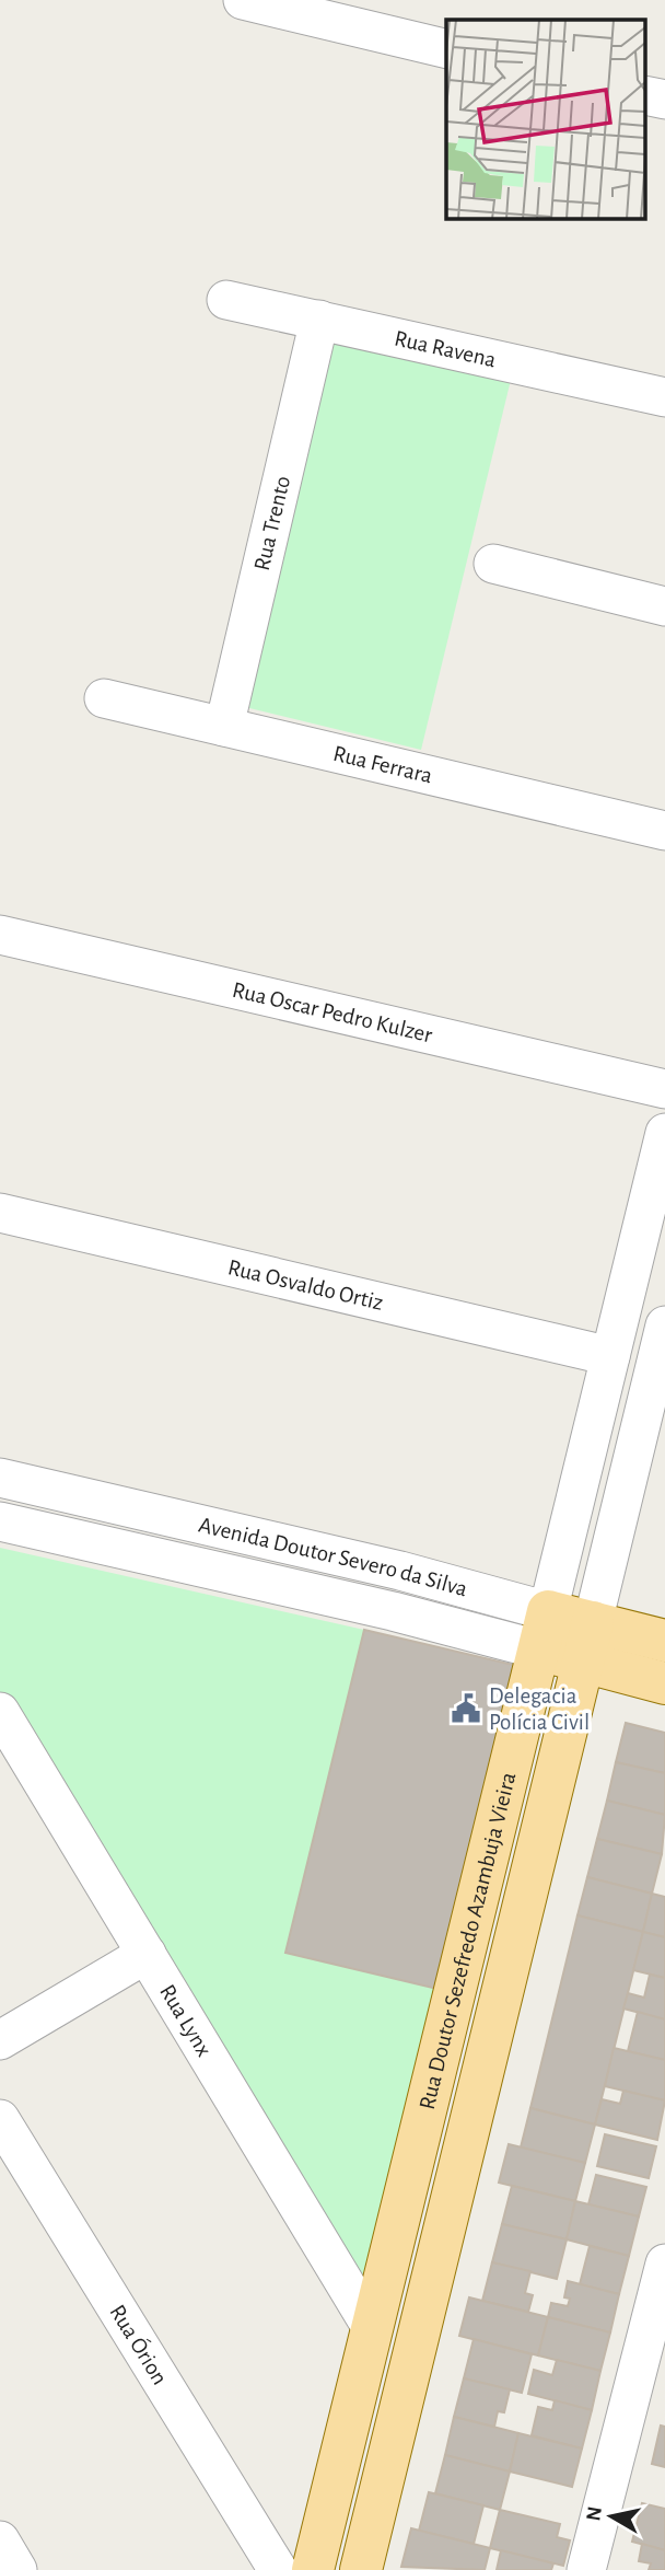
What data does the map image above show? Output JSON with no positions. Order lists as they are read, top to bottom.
{
  "streets": {
    "main road": ["Avenida Doutor Severo da Silva", "Rua Doutor Sezefredo Azambuja Vieira"],
    "street": [
      "Rua Ravena",
      "Rua Trento",
      "Rua Ferrara",
      "Rua Oscar Pedro Kulzer",
      "Rua Osvaldo Ortiz",
      "Rua Lynx",
      "Rua Órion"
    ]
  },
  "crossings": [
    ["Rua Ravena", "Rua Trento"],
    ["Rua Trento", "Rua Ferrara"],
    ["Rua Osvaldo Ortiz", "Rua Doutor Sezefredo Azambuja Vieira"],
    ["Avenida Doutor Severo da Silva", "Rua Doutor Sezefredo Azambuja Vieira"],
    ["Rua Doutor Sezefredo Azambuja Vieira", "Rua Lynx"]
  ],
  "places": {
    "public building": ["Delegacia Polícia Civil"]
  },
  "north": "left"
}
